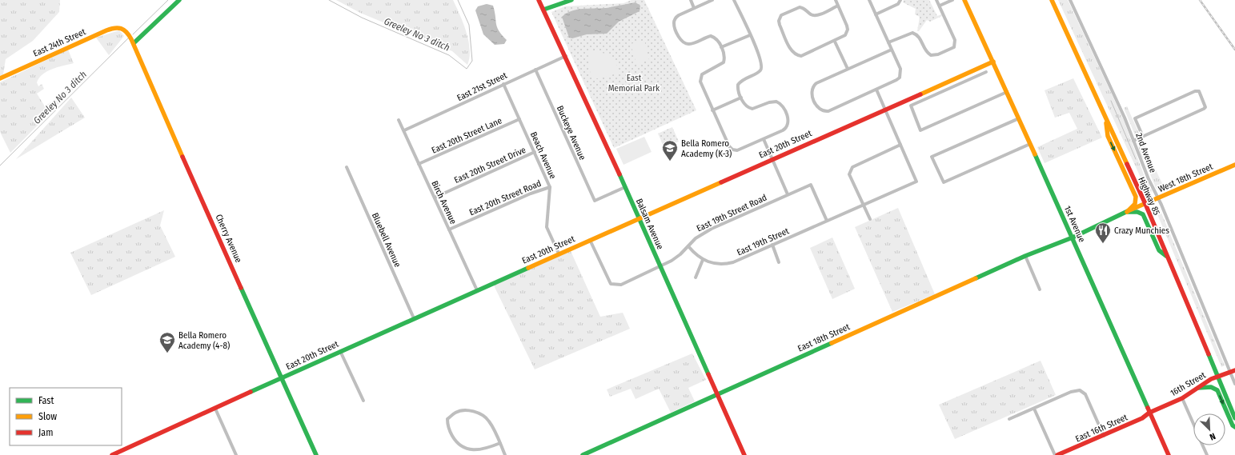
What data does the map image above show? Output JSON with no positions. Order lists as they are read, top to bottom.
{
  "streets": {
    "main road": [
      "East 24th Street",
      "East 20th Street",
      "West 18th Street",
      "Highway 85",
      "Balsam Avenue",
      "1st Avenue",
      "Cherry Avenue",
      "East 18th Street",
      "16th Street",
      "East 16th Street"
    ],
    "street": [
      "East 21st Street",
      "Buckeye Avenue",
      "East 20th Street Lane",
      "2nd Avenue",
      "Beach Avenue",
      "East 20th Street Drive",
      "East 20th Street Road",
      "Birch Avenue",
      "East 19th Street Road",
      "Bluebell Avenue",
      "East 19th Street"
    ]
  },
  "crossings": [
    ["East 24th Street", "Cherry Avenue"],
    ["East 21st Street", "Buckeye Avenue"],
    ["East 21st Street", "Beach Avenue"],
    ["East 21st Street", "Birch Avenue"],
    ["East 21st Street", "Balsam Avenue"],
    ["Buckeye Avenue", "Balsam Avenue"],
    ["East 20th Street Lane", "Beach Avenue"],
    ["East 20th Street Lane", "Birch Avenue"],
    ["East 20th Street", "Beach Avenue"],
    ["East 20th Street", "Birch Avenue"],
    ["East 20th Street", "Balsam Avenue"],
    ["East 20th Street", "1st Avenue"],
    ["East 20th Street", "Cherry Avenue"],
    ["East 20th Street", "Bluebell Avenue"],
    ["2nd Avenue", "West 18th Street"],
    ["2nd Avenue", "16th Street"],
    ["Beach Avenue", "East 20th Street Drive"],
    ["Beach Avenue", "East 20th Street Road"],
    ["East 20th Street Drive", "Birch Avenue"],
    ["West 18th Street", "Highway 85"],
    ["West 18th Street", "1st Avenue"],
    ["West 18th Street", "East 18th Street"],
    ["Highway 85", "16th Street"],
    ["East 20th Street Road", "Birch Avenue"],
    ["East 19th Street Road", "Balsam Avenue"],
    ["East 19th Street Road", "East 19th Street"],
    ["Balsam Avenue", "East 18th Street"],
    ["1st Avenue", "East 18th Street"],
    ["1st Avenue", "16th Street"],
    ["1st Avenue", "East 16th Street"],
    ["16th Street", "East 16th Street"]
  ],
  "water": ["Greeley No 3 ditch"],
  "parks": ["East Memorial Park"],
  "places": {
    "school or university": ["Bella Romero Academy (K-3)", "Bella Romero Academy (4-8)"],
    "restaurant": ["Crazy Munchies"]
  },
  "legend": ["Fast", "Slow", "Jam"],
  "north": "bottom right"
}
